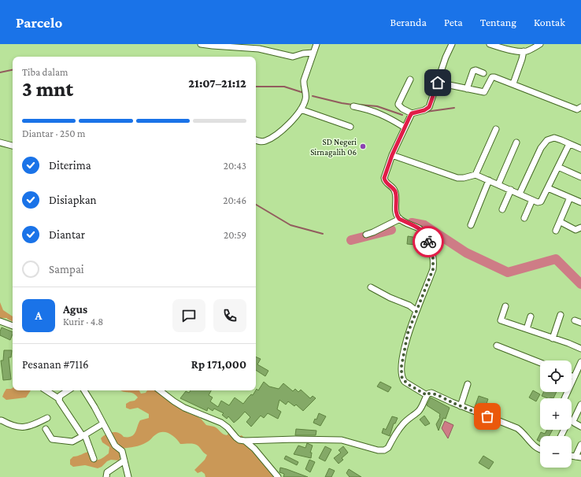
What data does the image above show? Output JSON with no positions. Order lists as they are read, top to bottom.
{
  "places": ["SD Negeri Sirnagalih 06"],
  "page": {
    "header": "Parcelo",
    "nav": [
      "Beranda",
      "Peta",
      "Tentang",
      "Kontak"
    ],
    "heading": ["3 mnt", "Tiba dalam", "21:07–21:12"],
    "panel": [
      "Agus",
      "Kurir · 4.8",
      "Pesanan #7116",
      "Rp 171,000"
    ],
    "bar": "Diantar · 250 m",
    "list": [
      ["Diterima", "20:43"],
      ["Disiapkan", "20:46"],
      ["Diantar", "20:59"],
      "Sampai"
    ],
    "round": "A",
    "map_buttons": ["+", "−"]
  }
}
